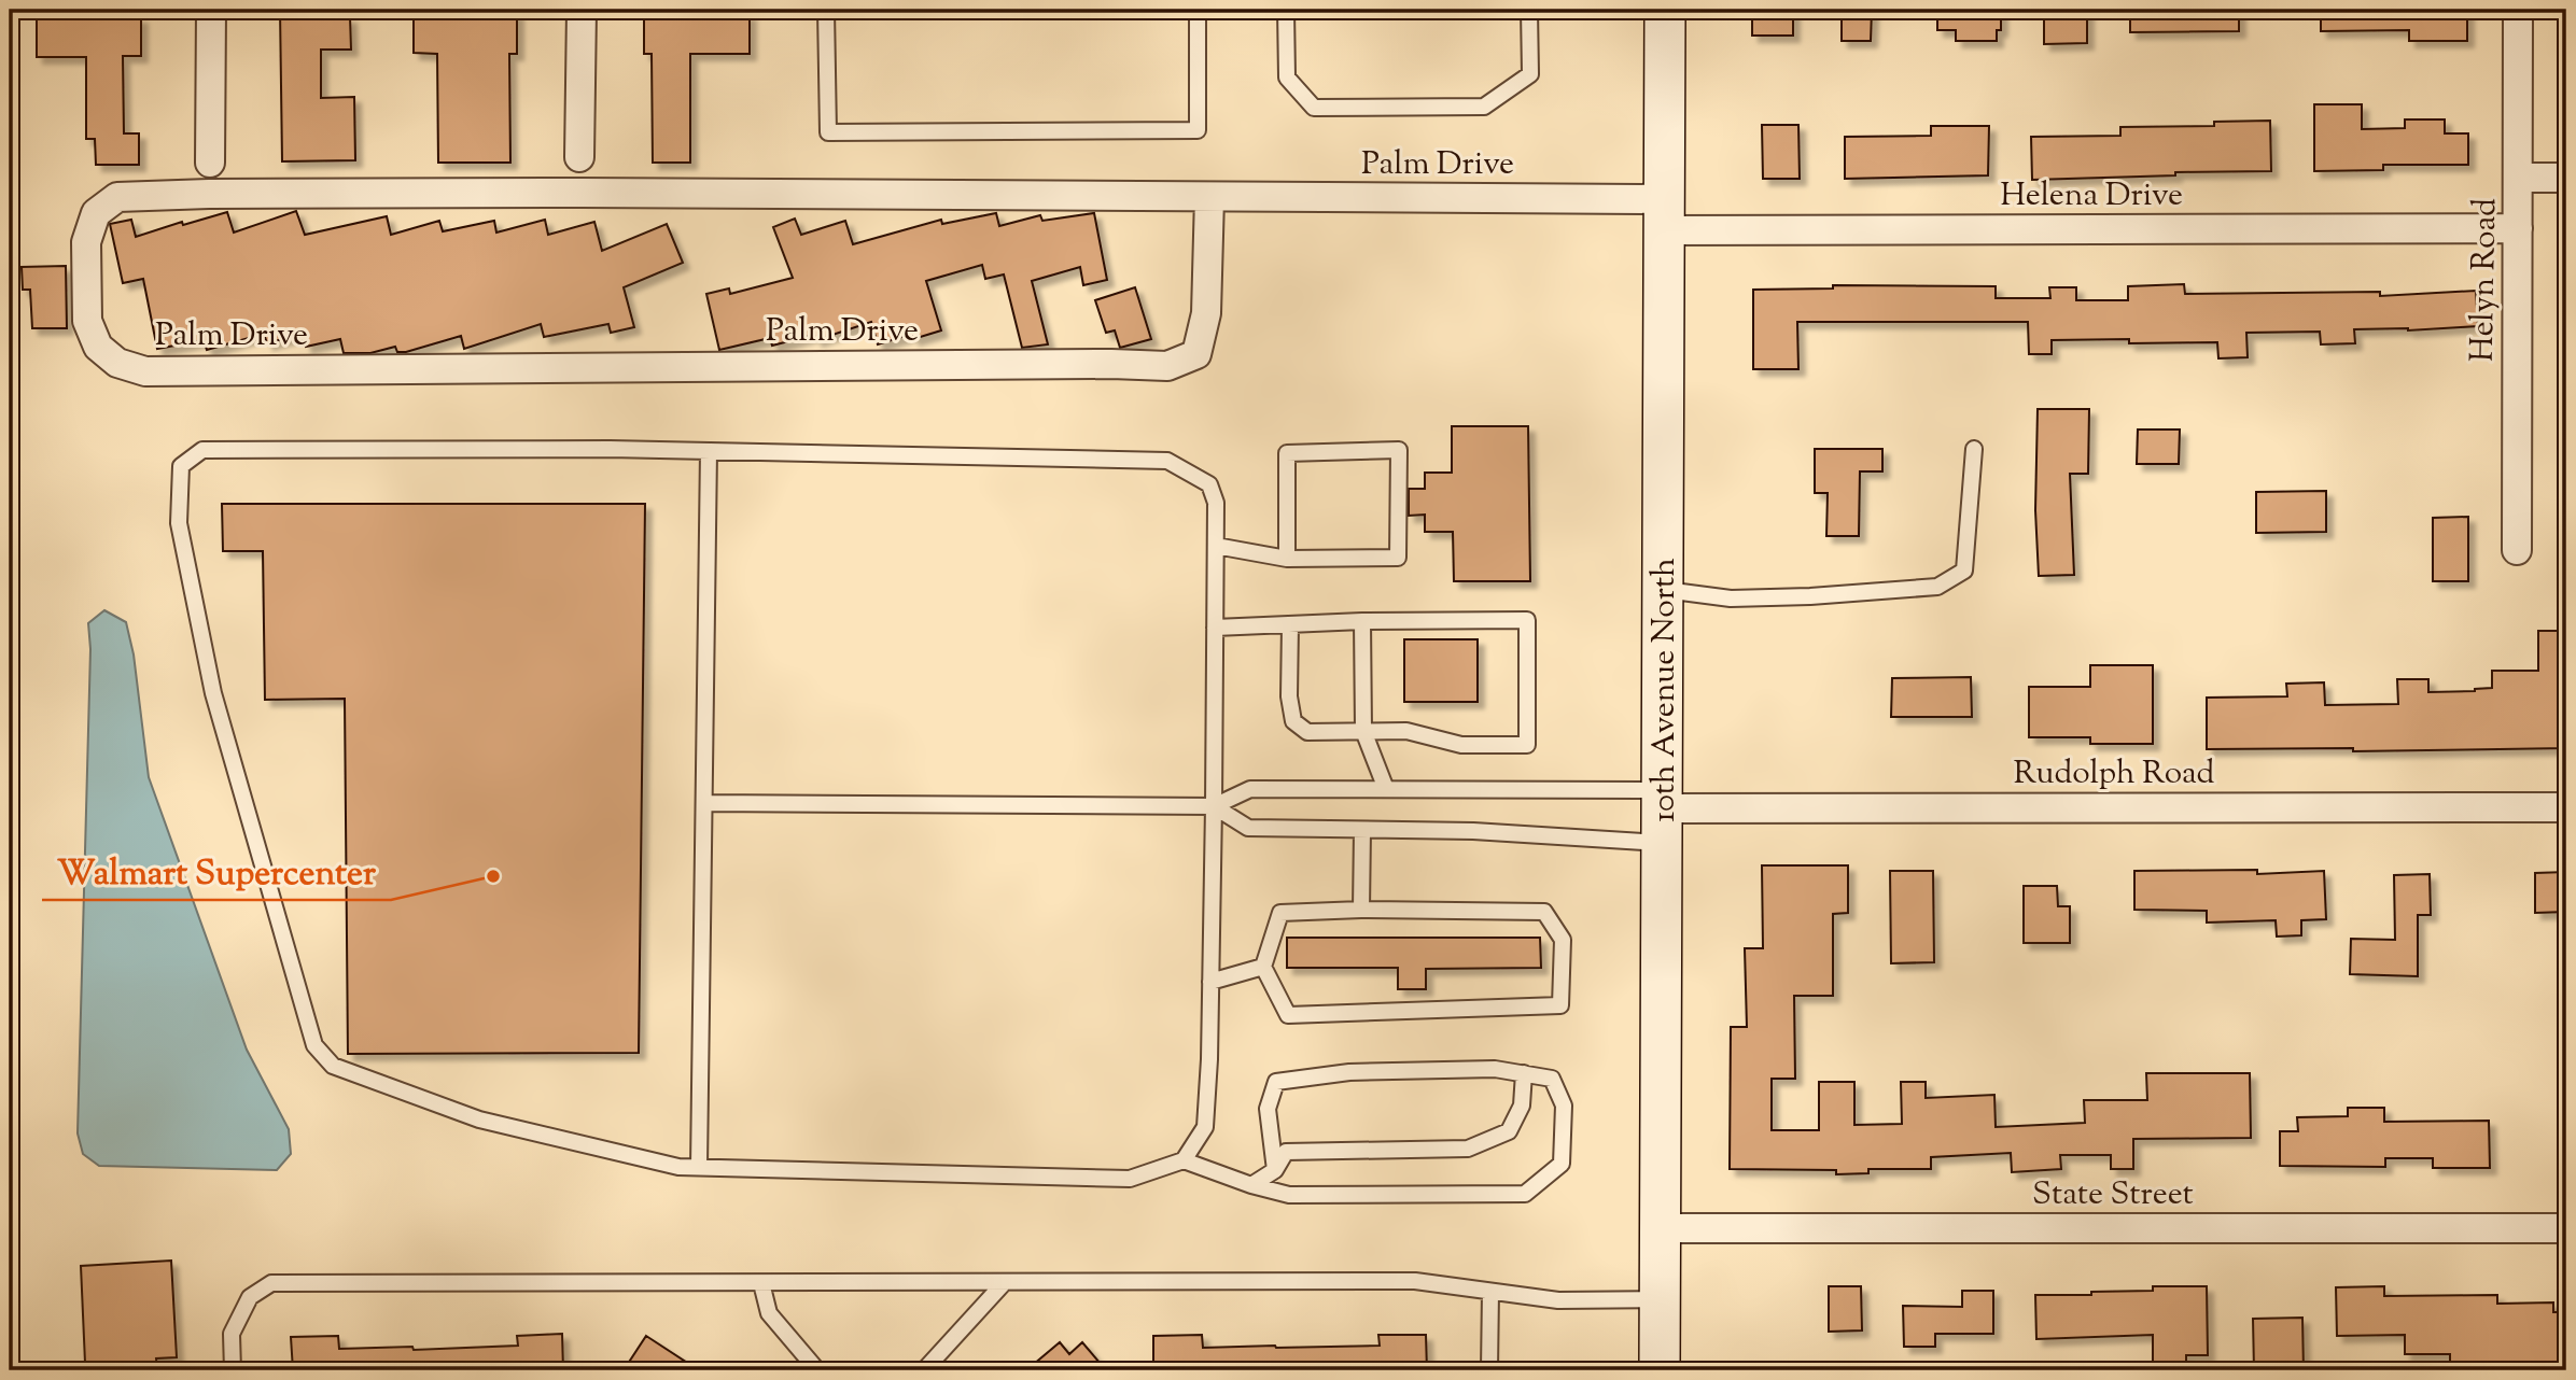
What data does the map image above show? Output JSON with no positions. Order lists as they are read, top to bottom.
{
  "streets": {
    "street": [
      "Palm Drive",
      "Helena Drive",
      "Helyn Road",
      "10th Avenue North",
      "Rudolph Road",
      "State Street"
    ]
  },
  "crossings": [
    ["Palm Drive", "Helena Drive"],
    ["Palm Drive", "10th Avenue North"],
    ["Helena Drive", "Helyn Road"],
    ["Helena Drive", "10th Avenue North"],
    ["10th Avenue North", "Rudolph Road"],
    ["10th Avenue North", "State Street"]
  ],
  "places": ["Walmart Supercenter"]
}
